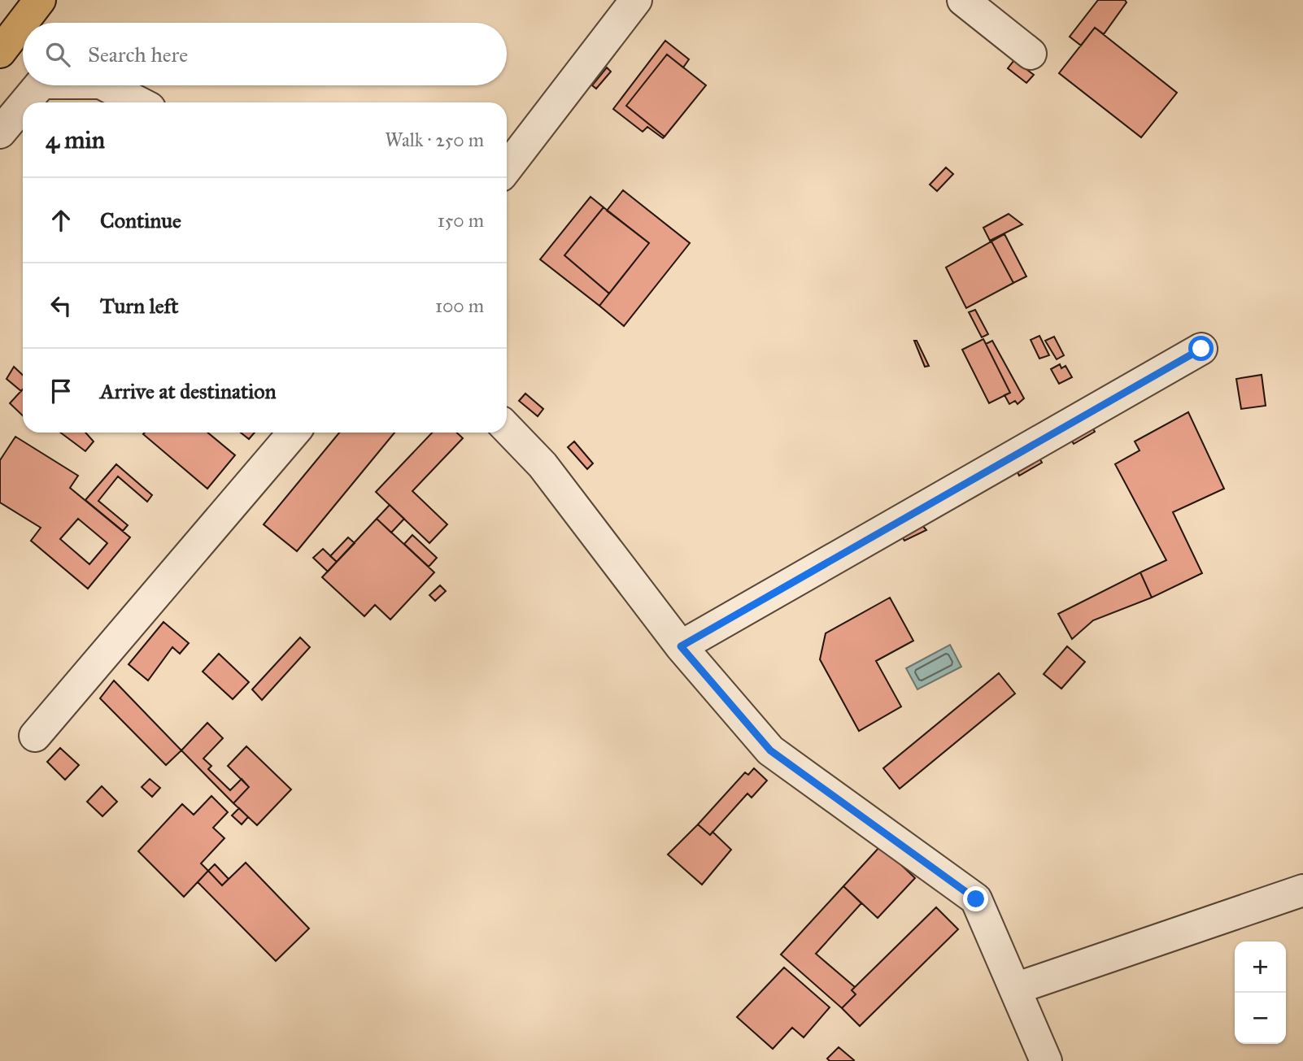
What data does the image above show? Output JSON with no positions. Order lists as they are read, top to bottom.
{
  "page": {
    "search": "Search here",
    "heading": ["4 min", "Walk · 250 m"],
    "list": [
      ["Continue", "150 m"],
      ["Turn left", "100 m"],
      "Arrive at destination"
    ],
    "map_buttons": ["+", "−"]
  }
}
